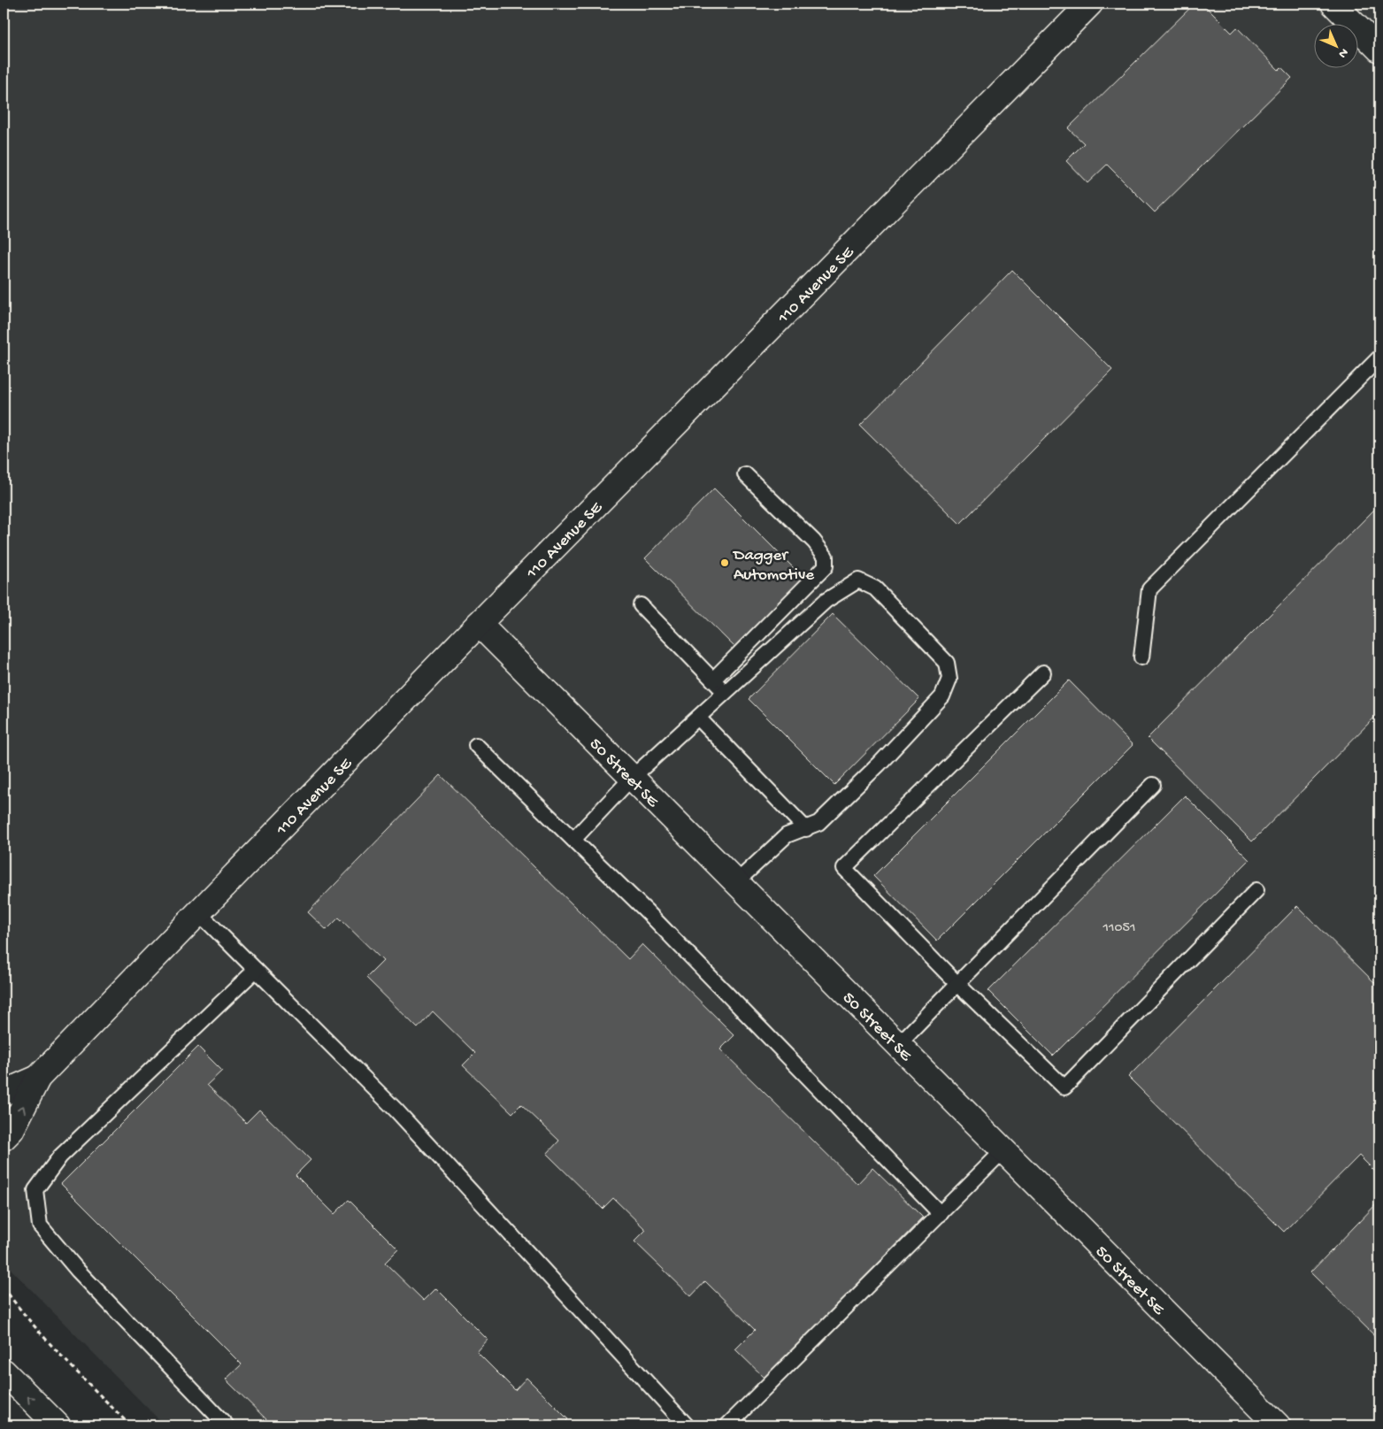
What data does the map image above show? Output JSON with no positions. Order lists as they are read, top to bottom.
{
  "streets": {
    "street": ["110 Avenue SE", "50 Street SE"]
  },
  "crossings": [
    ["110 Avenue SE", "50 Street SE"]
  ],
  "places": ["Dagger Automotive"],
  "house_numbers": ["11051"],
  "north": "bottom right"
}
